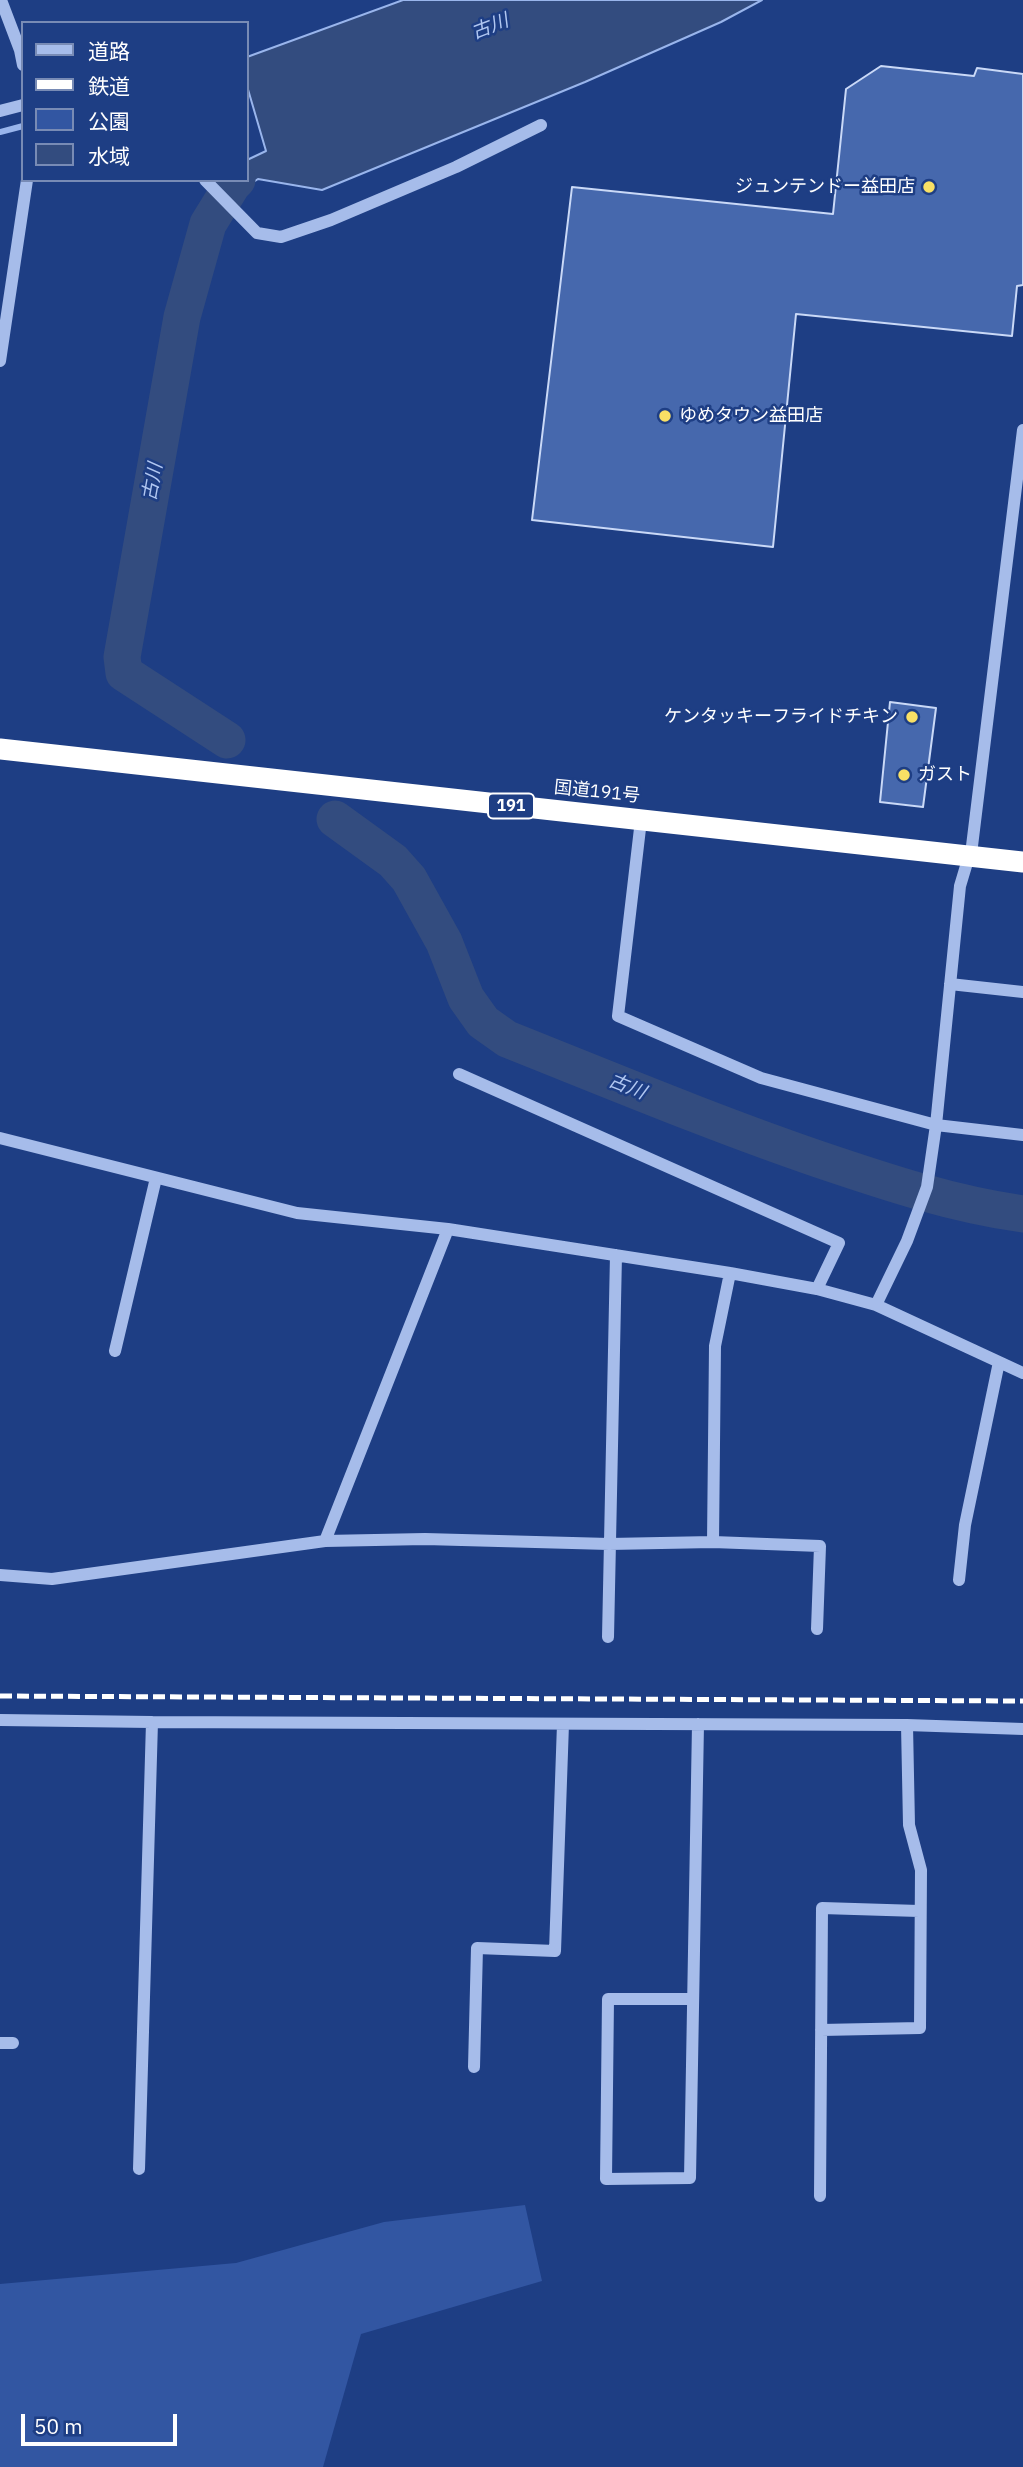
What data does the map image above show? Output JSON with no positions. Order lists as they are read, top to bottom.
{
  "streets": {
    "highway": ["国道191号", "191"]
  },
  "water": ["古川"],
  "places": [
    "ジュンテンドー益田店",
    "ゆめタウン益田店",
    "ケンタッキーフライドチキン",
    "ガスト"
  ],
  "legend": [
    "道路",
    "鉄道",
    "公園",
    "水域"
  ],
  "scale_bar": "50 m"
}
